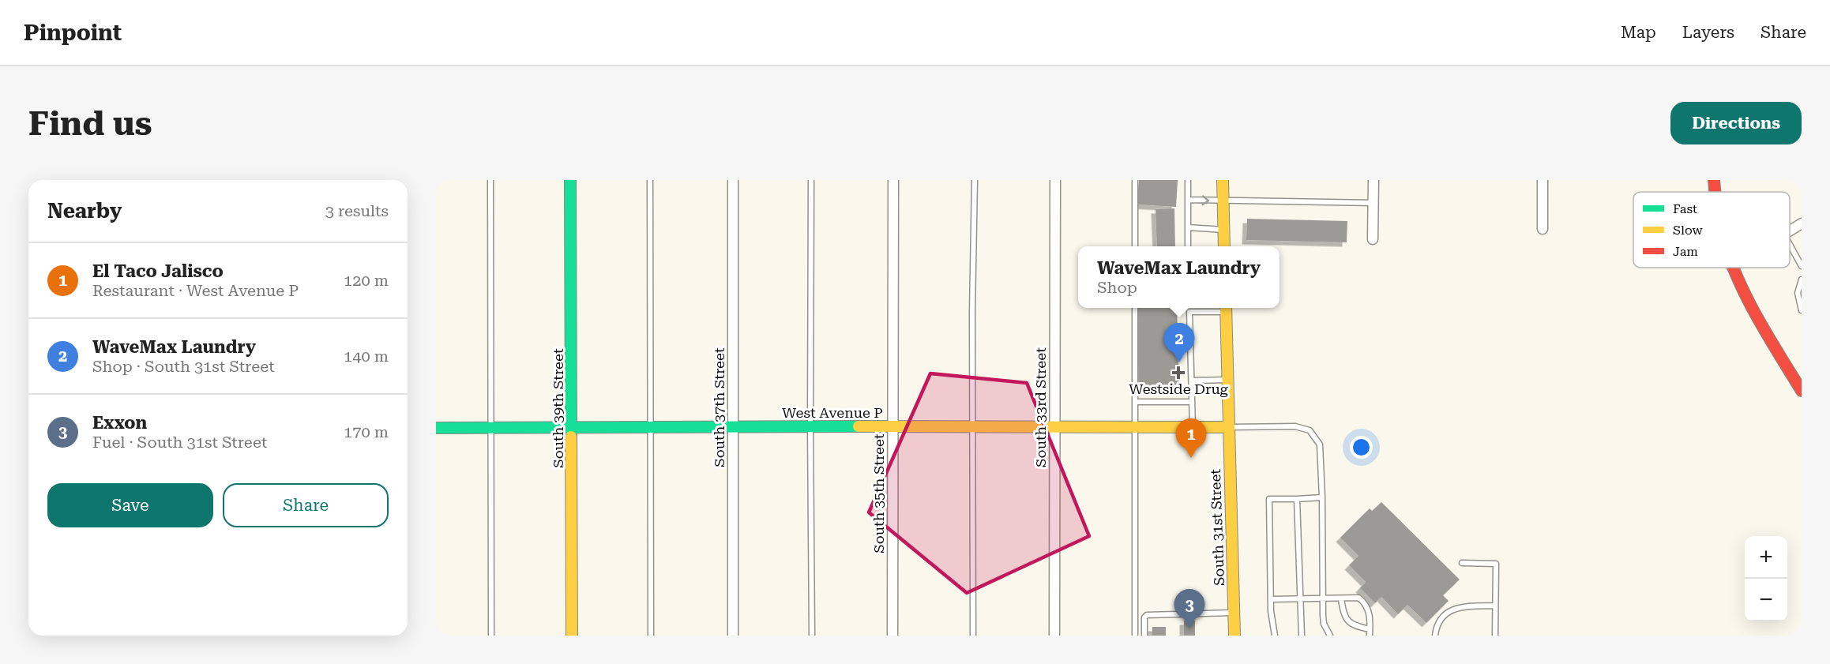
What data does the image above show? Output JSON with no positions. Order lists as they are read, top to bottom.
{
  "streets": {
    "street": [
      "South 37th Street",
      "South 33rd Street",
      "South 39th Street",
      "West Avenue P",
      "South 35th Street",
      "South 31st Street"
    ]
  },
  "crossings": [
    ["South 37th Street", "West Avenue P"],
    ["South 33rd Street", "West Avenue P"],
    ["South 39th Street", "West Avenue P"],
    ["West Avenue P", "South 35th Street"],
    ["West Avenue P", "South 31st Street"]
  ],
  "places": {
    "health": ["Westside Drug"]
  },
  "legend": ["Fast", "Slow", "Jam"],
  "page": {
    "header": "Pinpoint",
    "nav": ["Map", "Layers", "Share"],
    "buttons": [
      "Directions",
      ["Save", "Share"]
    ],
    "title": "Find us",
    "heading": ["Nearby", "3 results"],
    "list": [
      {
        "mark": "1",
        "name": "El Taco Jalisco",
        "note": "Restaurant · West Avenue P",
        "value": "120 m"
      },
      {
        "mark": "2",
        "name": "WaveMax Laundry",
        "note": "Shop · South 31st Street",
        "value": "140 m"
      },
      {
        "mark": "3",
        "name": "Exxon",
        "note": "Fuel · South 31st Street",
        "value": "170 m"
      }
    ],
    "popup": ["WaveMax Laundry", "Shop"],
    "pins": ["2", "1", "3"],
    "map_buttons": ["+", "−"]
  }
}
